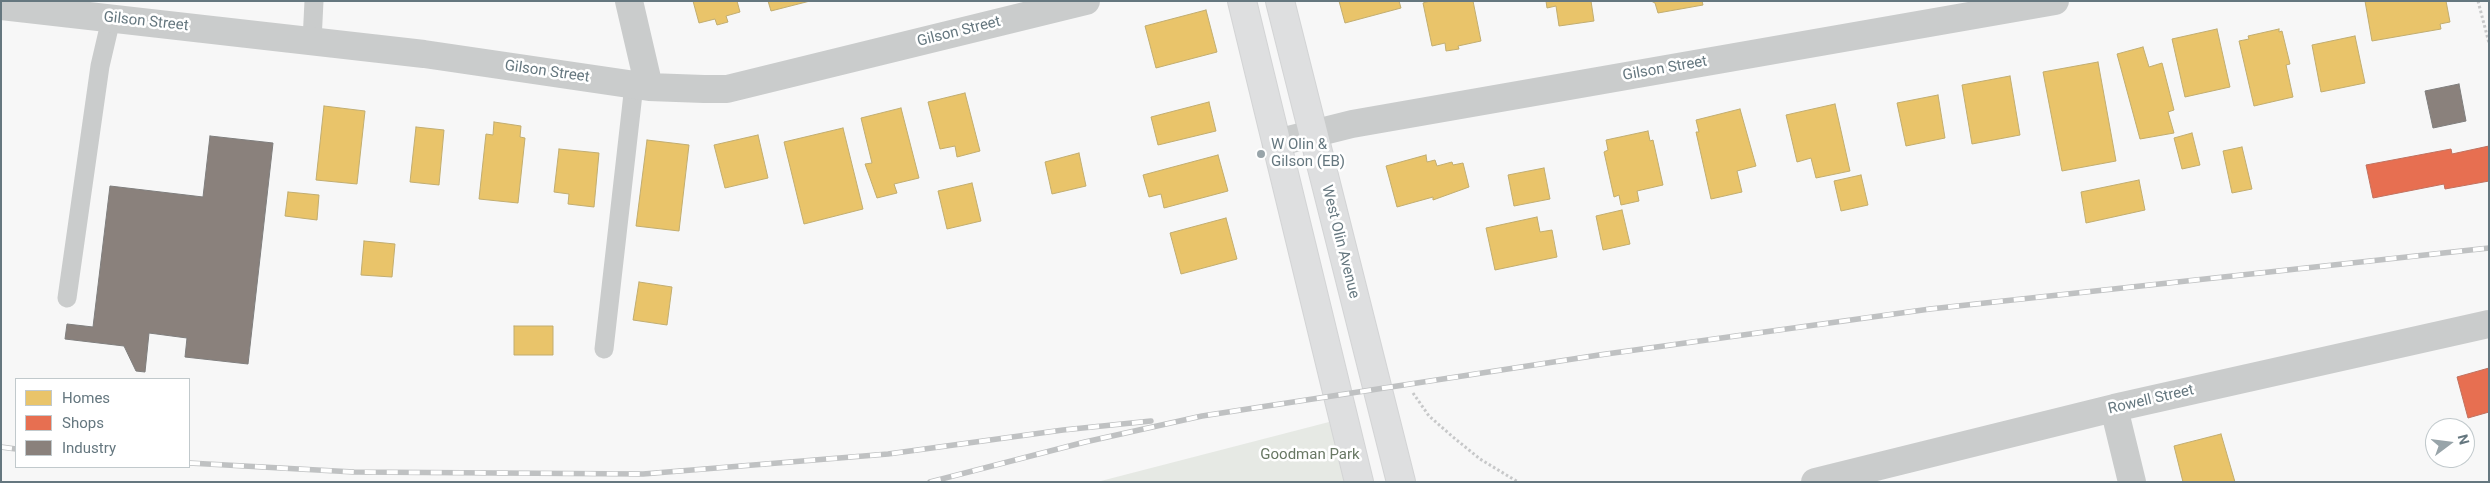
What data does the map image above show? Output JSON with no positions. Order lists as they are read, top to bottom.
{
  "streets": {
    "street": ["Gilson Street", "West Olin Avenue", "Rowell Street"]
  },
  "crossings": [
    ["Gilson Street", "West Olin Avenue"]
  ],
  "parks": ["Goodman Park"],
  "places": ["W Olin & Gilson (EB)"],
  "legend": ["Homes", "Shops", "Industry"],
  "north": "right"
}
